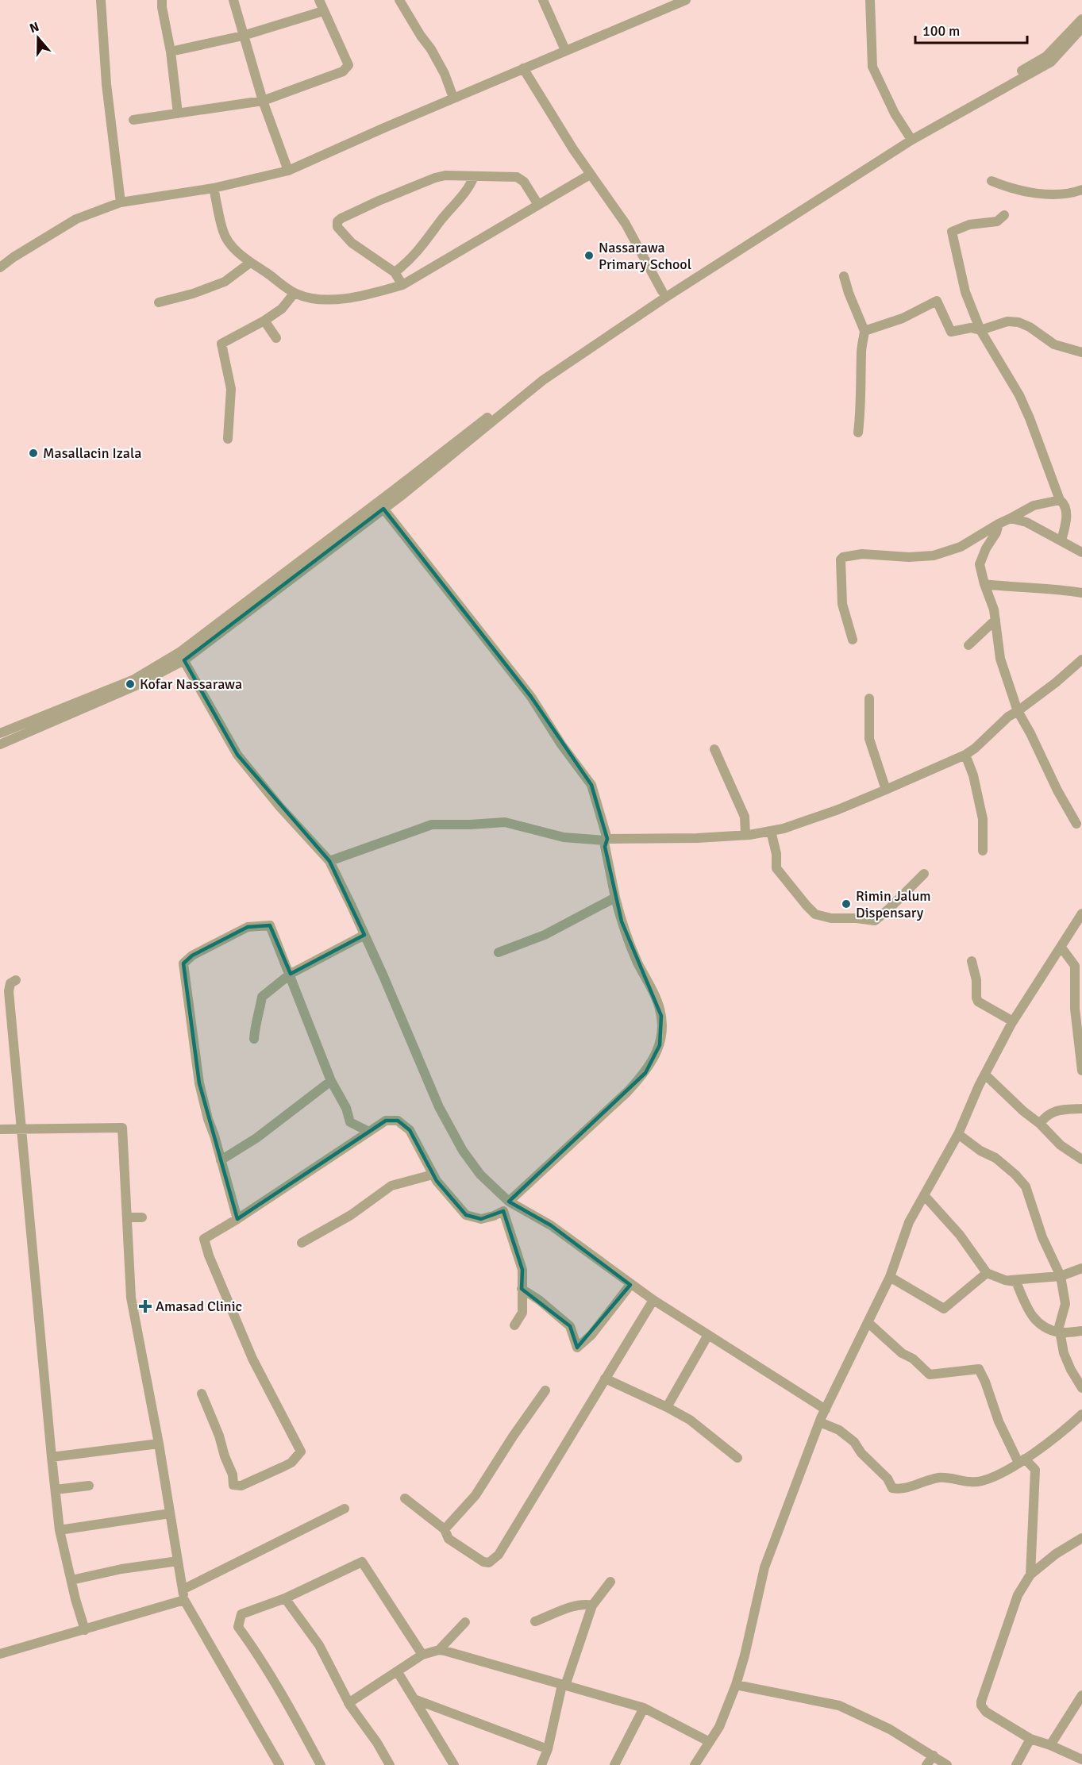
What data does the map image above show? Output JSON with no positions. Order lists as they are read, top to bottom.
{
  "places": {
    "other": [
      "Nassarawa Primary School",
      "Masallacin Izala",
      "Kofar Nassarawa",
      "Rimin Jalum Dispensary"
    ],
    "health": ["Amasad Clinic"]
  },
  "scale_bar": "100 m",
  "north": "top"
}
